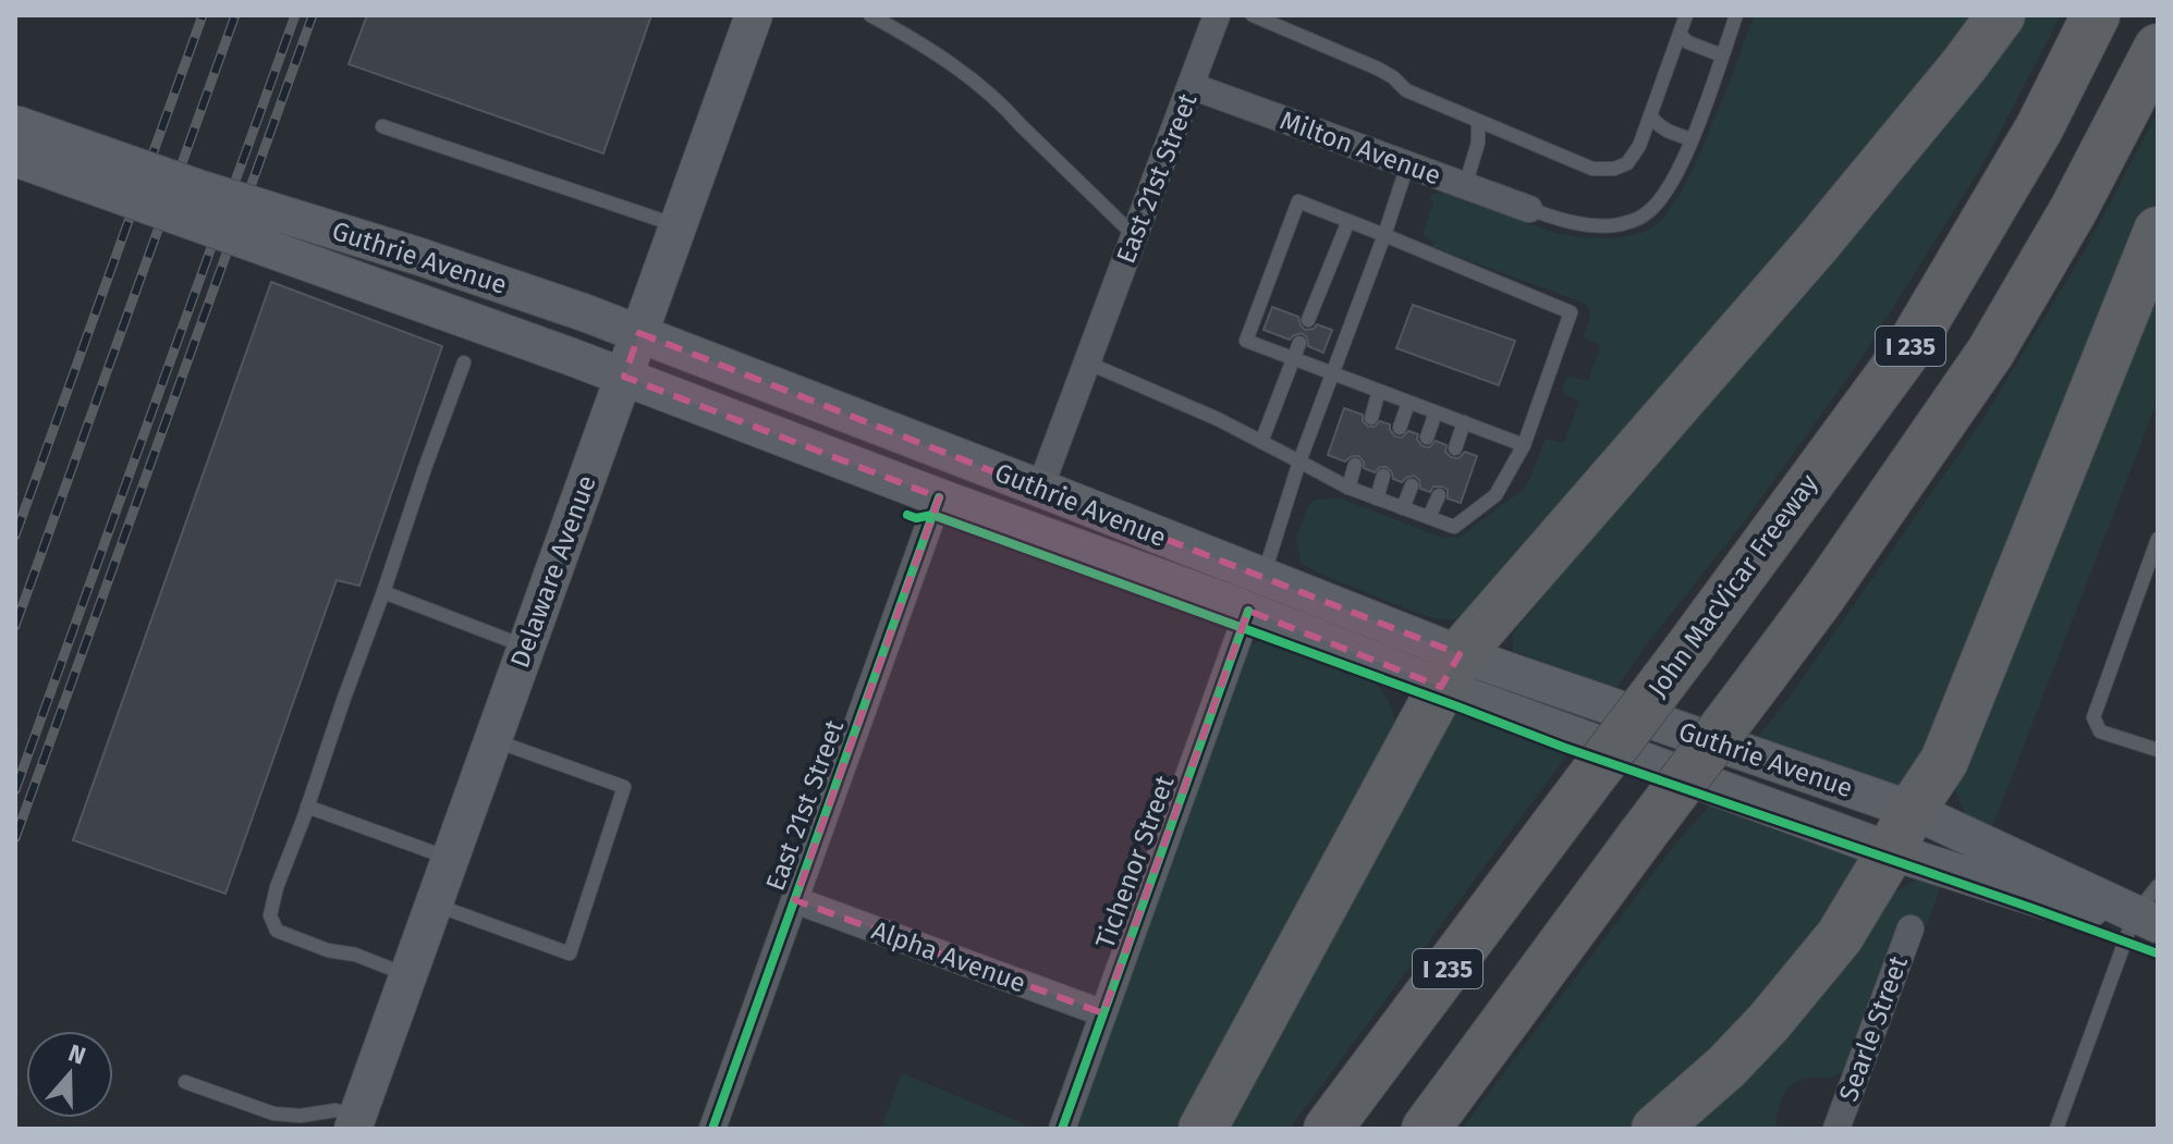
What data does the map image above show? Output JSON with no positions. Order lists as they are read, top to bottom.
{
  "streets": {
    "highway": ["I 235", "John MacVicar Freeway"],
    "main road": ["Guthrie Avenue", "Delaware Avenue"],
    "street": [
      "Milton Avenue",
      "East 21st Street",
      "Tichenor Street",
      "Alpha Avenue",
      "Searle Street"
    ]
  },
  "crossings": [
    ["Milton Avenue", "East 21st Street"],
    ["East 21st Street", "Guthrie Avenue"],
    ["East 21st Street", "Alpha Avenue"],
    ["Guthrie Avenue", "Delaware Avenue"],
    ["Guthrie Avenue", "Tichenor Street"],
    ["Tichenor Street", "Alpha Avenue"]
  ],
  "north": "top"
}
